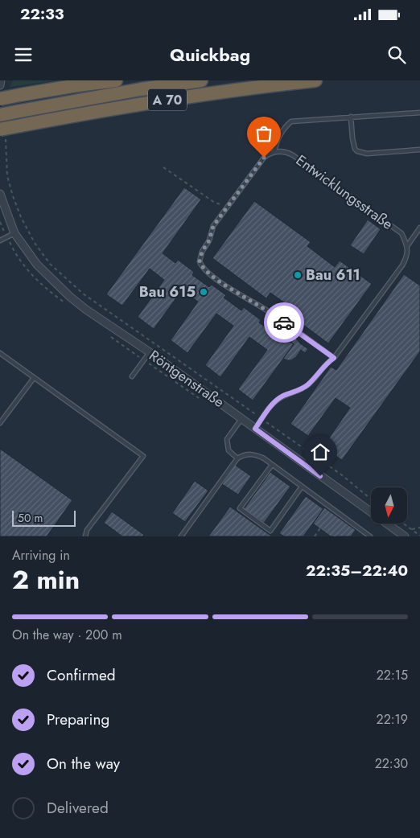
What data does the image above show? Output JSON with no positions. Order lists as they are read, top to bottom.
{
  "streets": {
    "highway": ["A 70"],
    "street": ["Röntgenstraße"],
    "lane": ["Entwicklungsstraße"]
  },
  "places": ["Bau 611", "Bau 615"],
  "scale_bar": "50 m",
  "north": "bottom",
  "page": {
    "status": "22:33",
    "header": "Quickbag",
    "scale": "50 m",
    "heading": ["2 min", "Arriving in", "22:35–22:40"],
    "bar": "On the way · 200 m",
    "list": [
      ["Confirmed", "22:15"],
      ["Preparing", "22:19"],
      ["On the way", "22:30"],
      "Delivered"
    ]
  }
}
